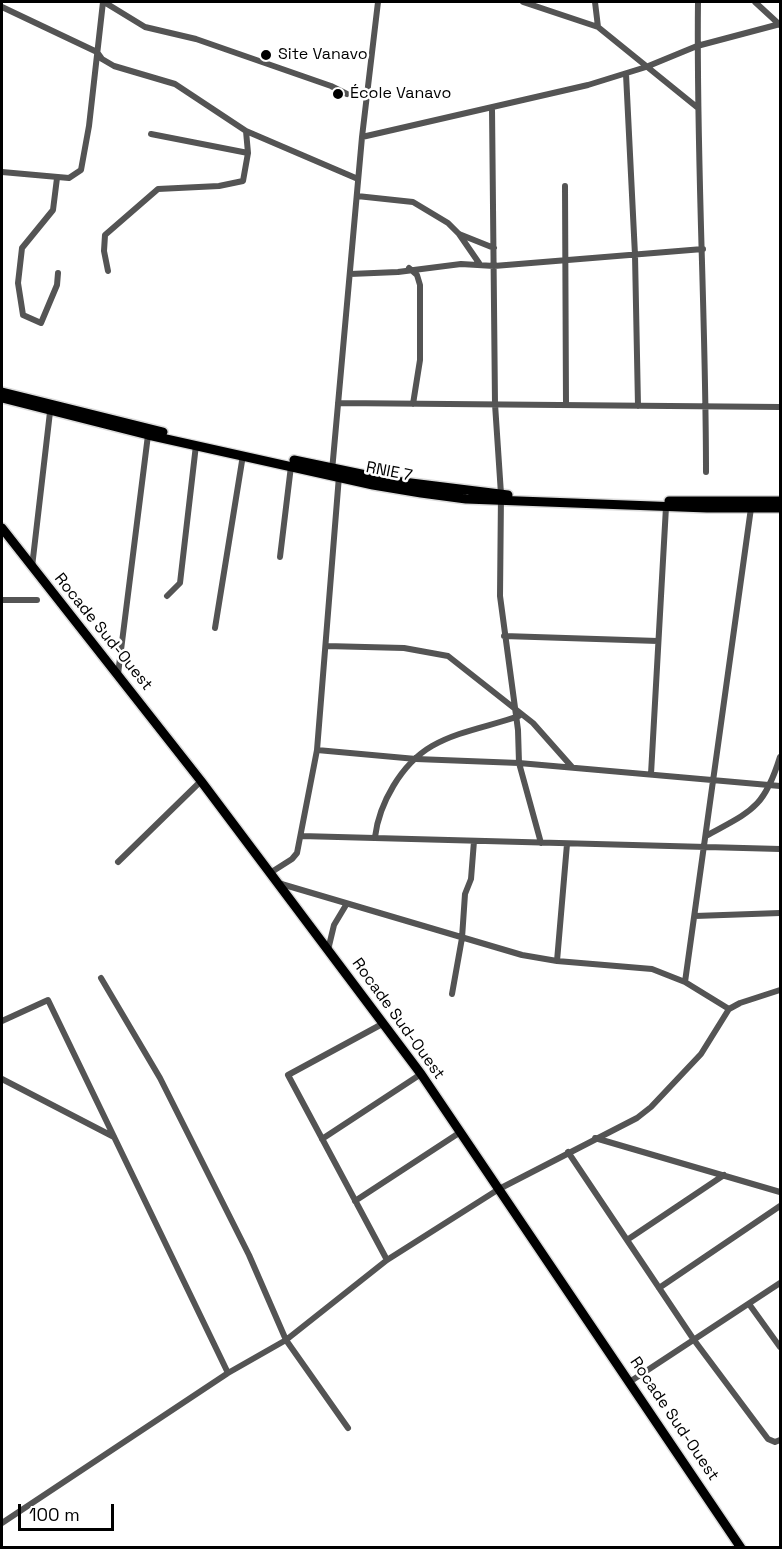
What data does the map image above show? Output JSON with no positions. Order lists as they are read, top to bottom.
{
  "streets": {
    "main road": ["RNIE 7", "Rocade Sud-Ouest"]
  },
  "places": ["Site Vanavo", "École Vanavo"],
  "scale_bar": "100 m"
}
